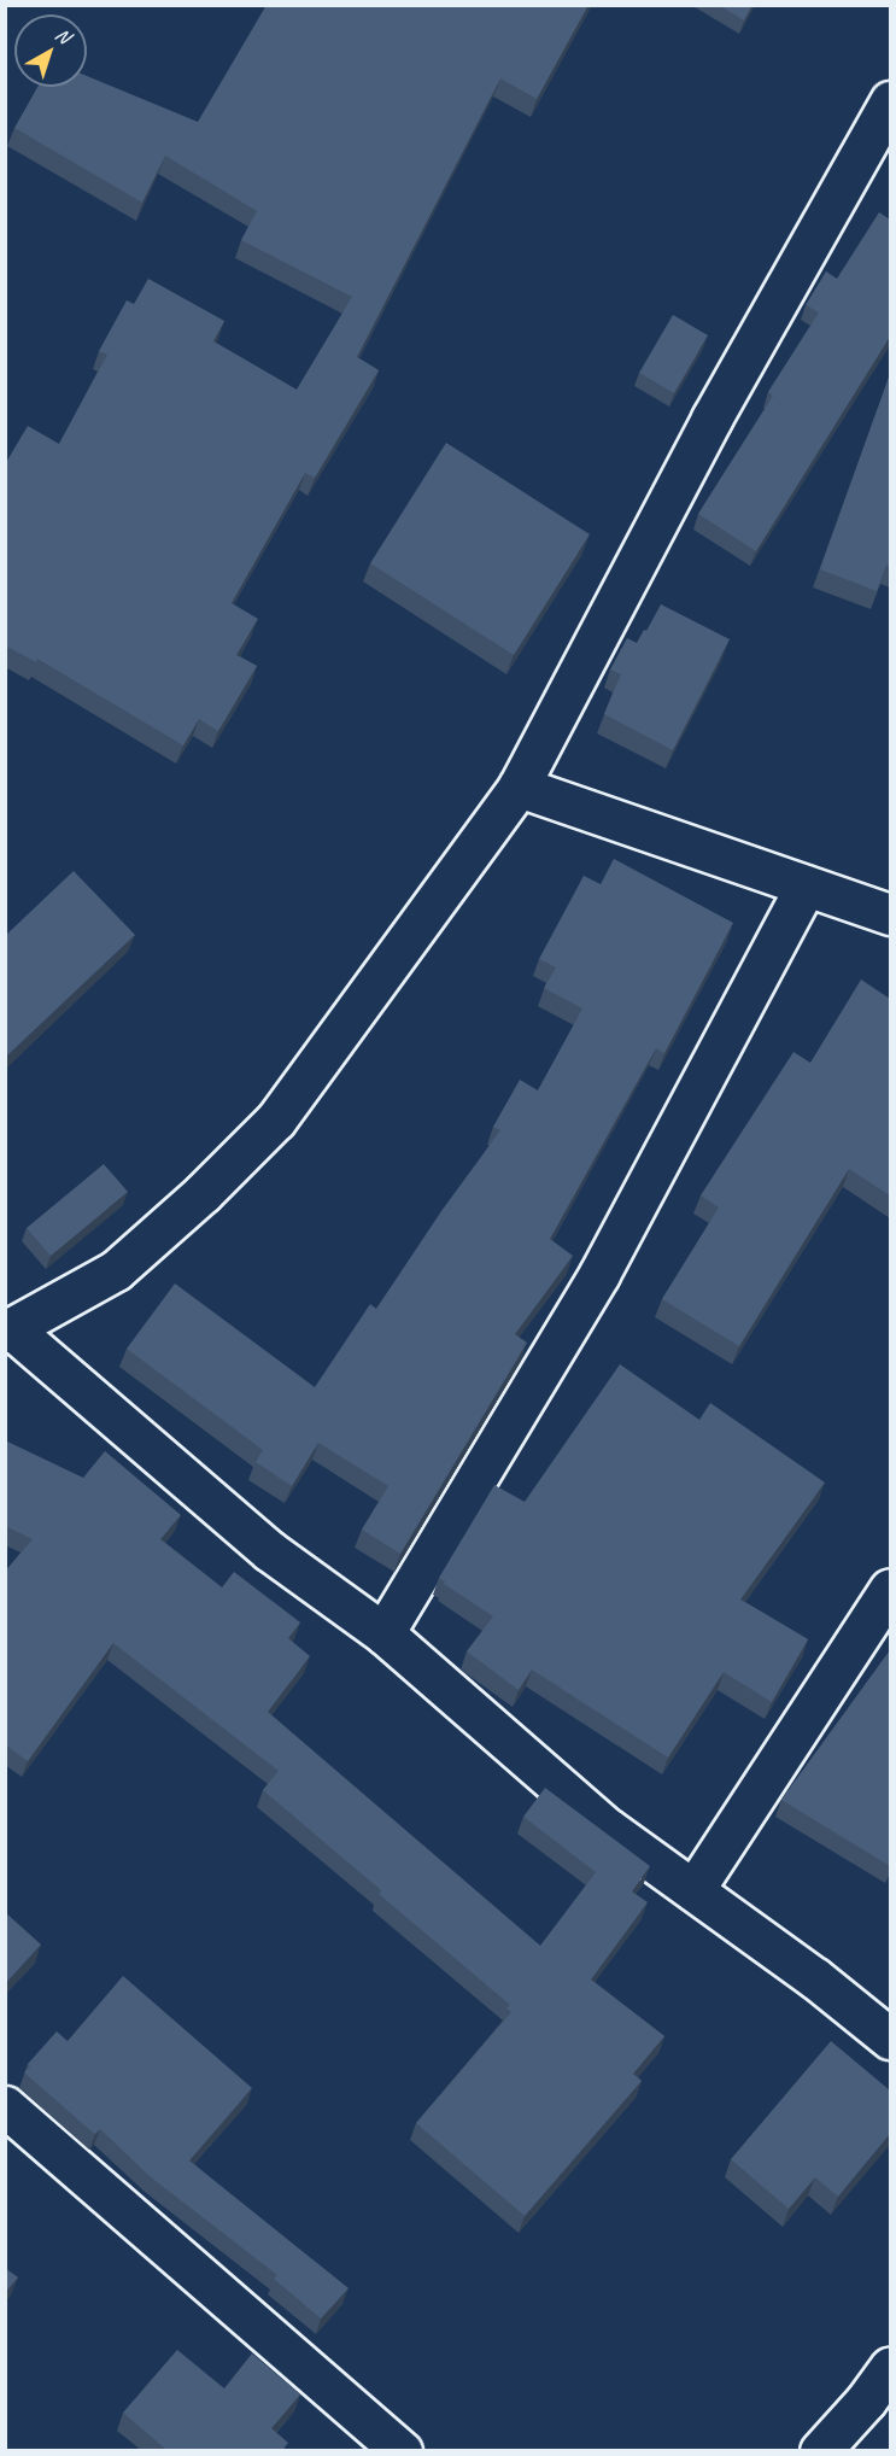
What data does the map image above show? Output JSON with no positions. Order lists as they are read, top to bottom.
{
  "north": "top right"
}
